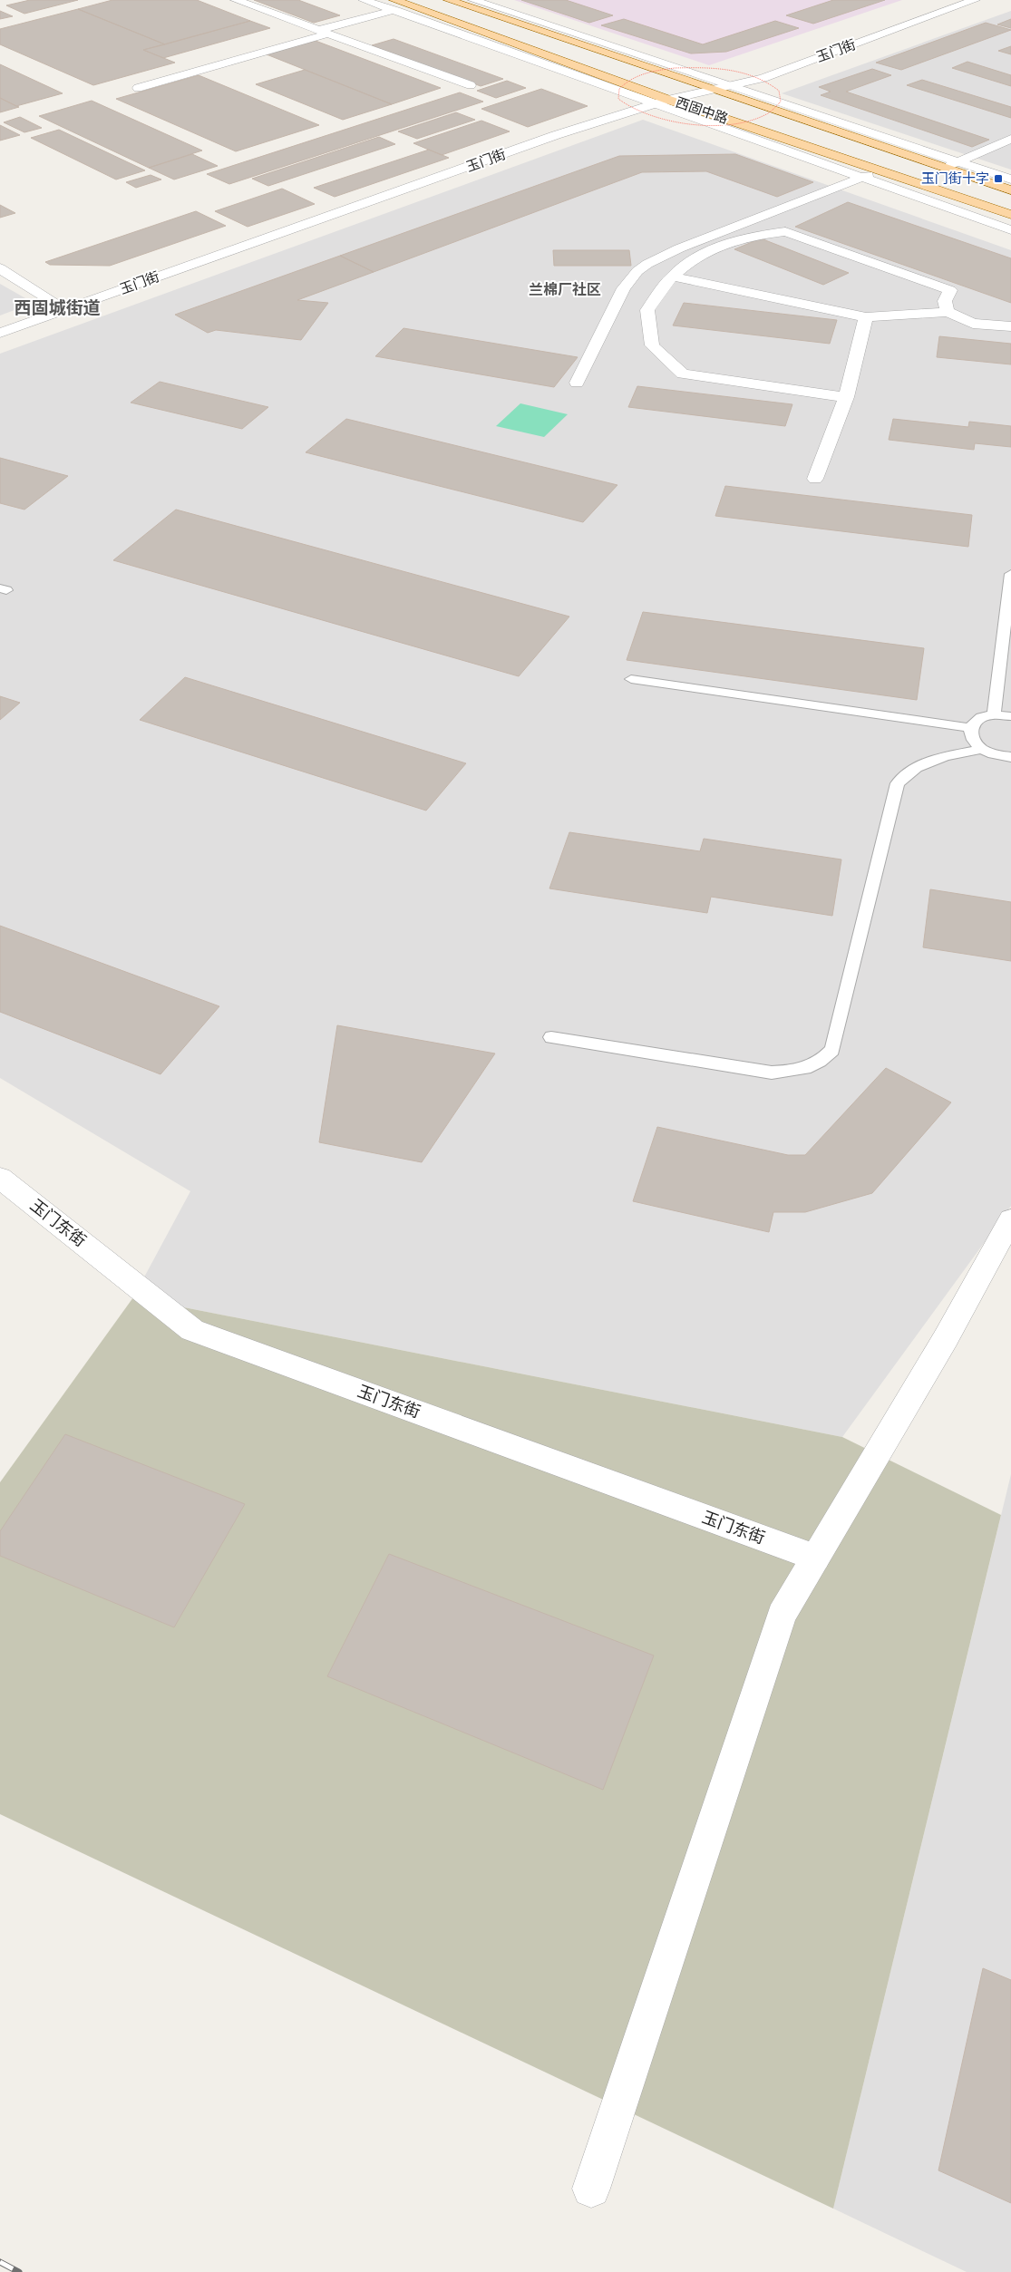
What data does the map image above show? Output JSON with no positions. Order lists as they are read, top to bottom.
{
  "streets": {
    "main road": ["西固中路"],
    "street": ["玉门街", "玉门东街"]
  },
  "crossings": [
    ["玉门街", "西固中路"]
  ],
  "districts": ["兰棉厂社区", "西固城街道"],
  "places": {
    "transit": ["玉门街十字"]
  }
}
